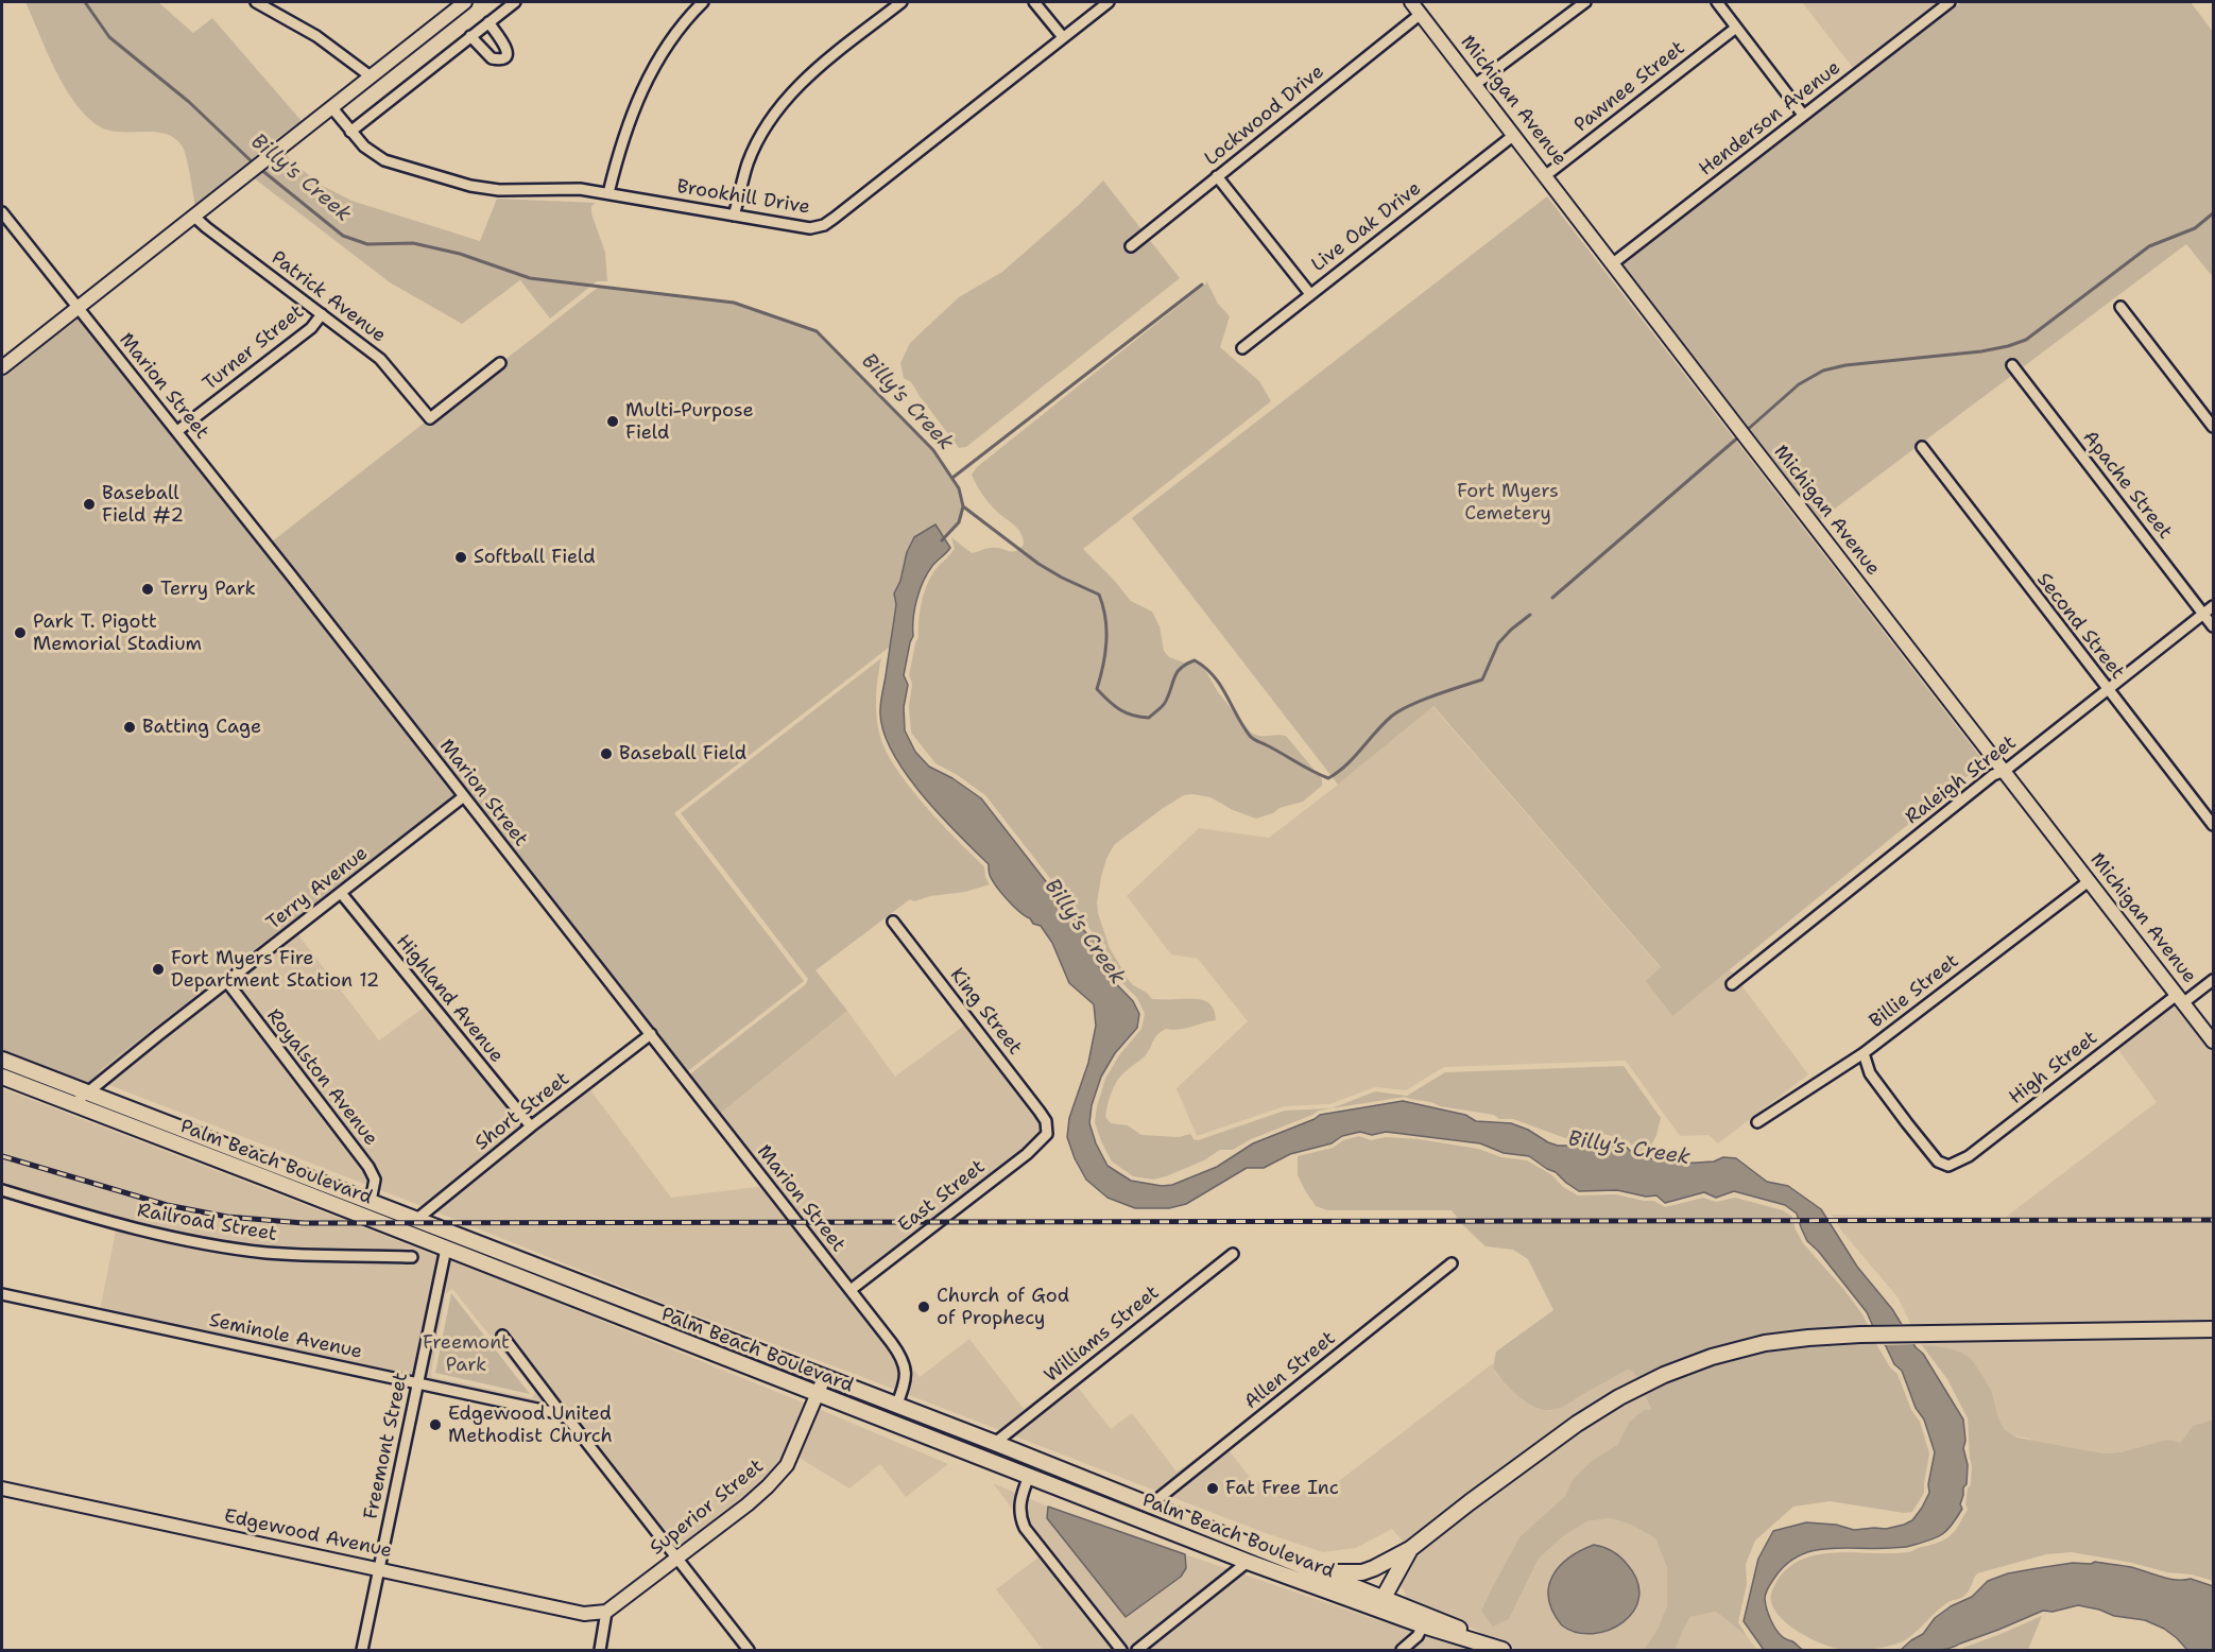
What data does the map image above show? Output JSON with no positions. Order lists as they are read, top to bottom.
{
  "streets": {
    "main road": ["Palm Beach Boulevard"],
    "street": [
      "Pawnee Street",
      "Michigan Avenue",
      "Lockwood Drive",
      "Henderson Avenue",
      "Brookhill Drive",
      "Live Oak Drive",
      "Patrick Avenue",
      "Turner Street",
      "Marion Street",
      "Apache Street",
      "Second Street",
      "Raleigh Street",
      "Terry Avenue",
      "Billie Street",
      "Highland Avenue",
      "King Street",
      "High Street",
      "Royalston Avenue",
      "Short Street",
      "East Street",
      "Railroad Street",
      "Williams Street",
      "Seminole Avenue",
      "Allen Street",
      "Freemont Street",
      "Superior Street",
      "Edgewood Avenue"
    ]
  },
  "crossings": [
    ["Pawnee Street", "Michigan Avenue"],
    ["Michigan Avenue", "Lockwood Drive"],
    ["Michigan Avenue", "Henderson Avenue"],
    ["Michigan Avenue", "Live Oak Drive"],
    ["Michigan Avenue", "Raleigh Street"],
    ["Michigan Avenue", "Billie Street"],
    ["Michigan Avenue", "High Street"],
    ["Patrick Avenue", "Turner Street"],
    ["Turner Street", "Marion Street"],
    ["Marion Street", "Terry Avenue"],
    ["Marion Street", "Short Street"],
    ["Marion Street", "Palm Beach Boulevard"],
    ["Marion Street", "East Street"],
    ["Apache Street", "Raleigh Street"],
    ["Second Street", "Raleigh Street"],
    ["Terry Avenue", "Highland Avenue"],
    ["Terry Avenue", "Royalston Avenue"],
    ["Terry Avenue", "Palm Beach Boulevard"],
    ["Billie Street", "High Street"],
    ["Highland Avenue", "Short Street"],
    ["King Street", "East Street"],
    ["Royalston Avenue", "Palm Beach Boulevard"],
    ["Short Street", "Palm Beach Boulevard"],
    ["Palm Beach Boulevard", "Williams Street"],
    ["Palm Beach Boulevard", "Allen Street"],
    ["Palm Beach Boulevard", "Freemont Street"],
    ["Palm Beach Boulevard", "Superior Street"],
    ["Seminole Avenue", "Freemont Street"],
    ["Freemont Street", "Edgewood Avenue"],
    ["Superior Street", "Edgewood Avenue"]
  ],
  "water": ["Billy's Creek"],
  "parks": ["Fort Myers Cemetery", "Freemont Park"],
  "places": [
    "Multi-Purpose Field",
    "Baseball Field #2",
    "Softball Field",
    "Terry Park",
    "Park T. Pigott Memorial Stadium",
    "Batting Cage",
    "Baseball Field",
    "Fort Myers Fire Department Station 12",
    "Church of God of Prophecy",
    "Edgewood United Methodist Church",
    "Fat Free Inc"
  ]
}
